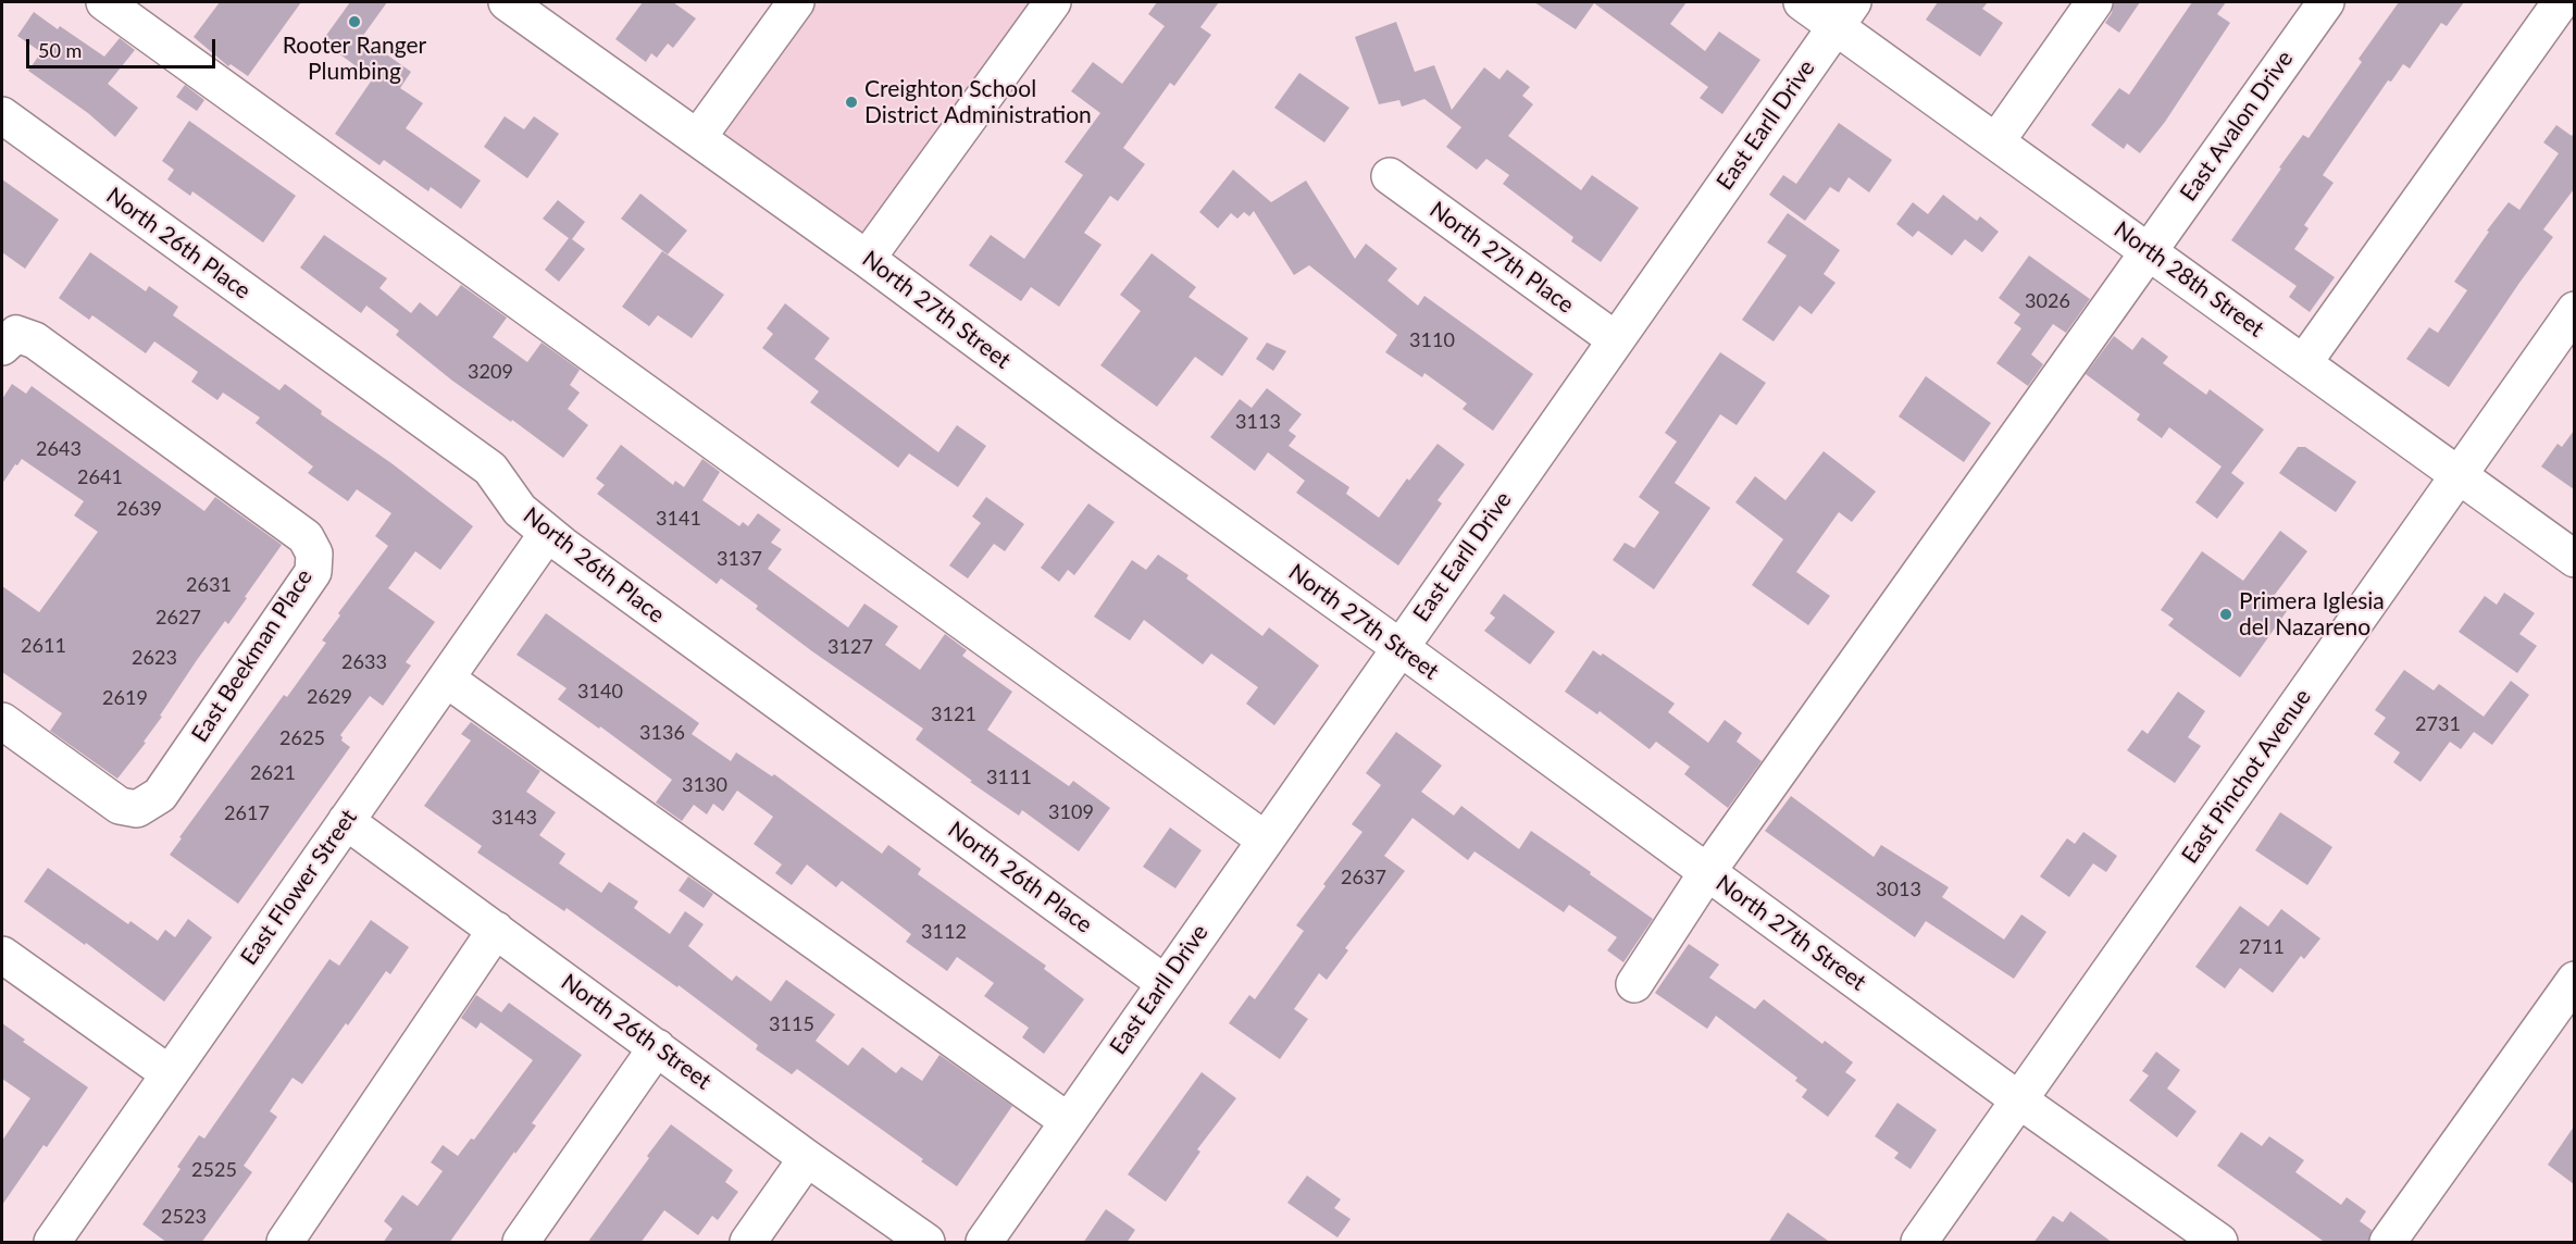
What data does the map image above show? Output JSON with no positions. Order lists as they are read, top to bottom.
{
  "streets": {
    "street": [
      "East Earll Drive",
      "East Avalon Drive",
      "North 26th Place",
      "North 27th Place",
      "North 28th Street",
      "North 27th Street",
      "East Beekman Place",
      "East Pinchot Avenue",
      "East Flower Street",
      "North 26th Street"
    ]
  },
  "crossings": [
    ["East Earll Drive", "North 26th Place"],
    ["East Earll Drive", "North 27th Place"],
    ["East Earll Drive", "North 28th Street"],
    ["East Earll Drive", "North 27th Street"],
    ["East Avalon Drive", "North 28th Street"],
    ["East Avalon Drive", "North 27th Street"],
    ["North 26th Place", "East Flower Street"],
    ["North 28th Street", "East Pinchot Avenue"],
    ["North 27th Street", "East Pinchot Avenue"],
    ["East Flower Street", "North 26th Street"]
  ],
  "places": ["Rooter Ranger Plumbing", "Creighton School District Administration", "Primera Iglesia del Nazareno"],
  "house_numbers": [
    "3026",
    "3110",
    "3209",
    "3113",
    "2643",
    "2641",
    "2639",
    "3141",
    "3137",
    "2631",
    "2627",
    "2611",
    "3127",
    "2623",
    "2633",
    "3140",
    "2629",
    "2619",
    "3121",
    "2731",
    "3136",
    "2625",
    "2621",
    "3111",
    "3130",
    "3109",
    "2617",
    "3143",
    "2637",
    "3013",
    "3112",
    "2711",
    "3115",
    "2525",
    "2523"
  ],
  "scale_bar": "50 m"
}
